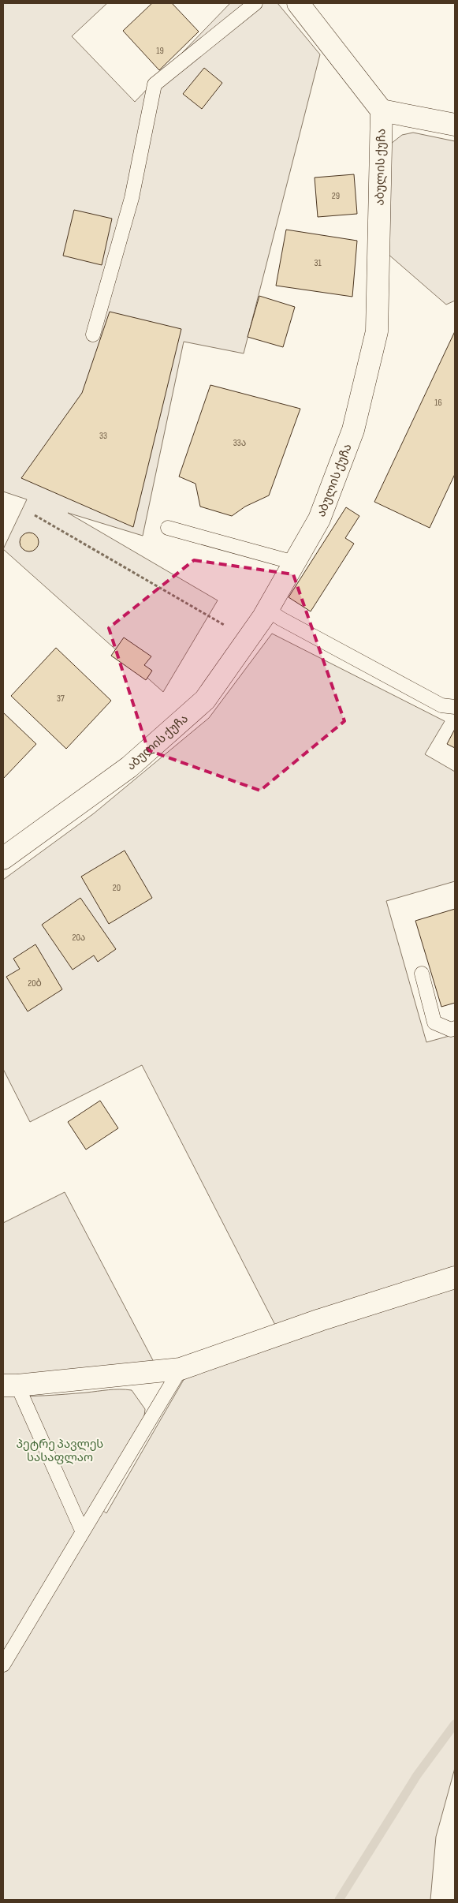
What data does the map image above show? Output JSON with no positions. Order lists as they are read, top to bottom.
{
  "streets": {
    "street": ["აბულის ქუჩა"]
  },
  "parks": ["პეტრე პავლეს სასაფლაო"],
  "house_numbers": [
    "19",
    "29",
    "31",
    "16",
    "33",
    "33ა",
    "37",
    "20",
    "20ა",
    "20ბ"
  ]
}
